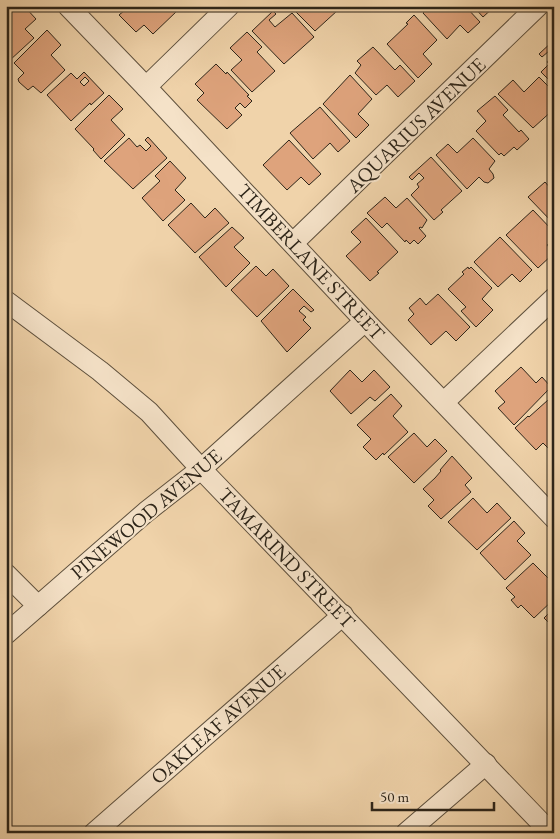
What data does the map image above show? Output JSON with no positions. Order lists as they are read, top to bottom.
{
  "streets": {
    "street": [
      "AQUARIUS AVENUE",
      "TIMBERLANE STREET",
      "PINEWOOD AVENUE",
      "TAMARIND STREET",
      "OAKLEAF AVENUE"
    ]
  },
  "crossings": [
    ["AQUARIUS AVENUE", "TIMBERLANE STREET"],
    ["TIMBERLANE STREET", "PINEWOOD AVENUE"],
    ["PINEWOOD AVENUE", "TAMARIND STREET"],
    ["TAMARIND STREET", "OAKLEAF AVENUE"]
  ],
  "scale_bar": "50 m"
}
